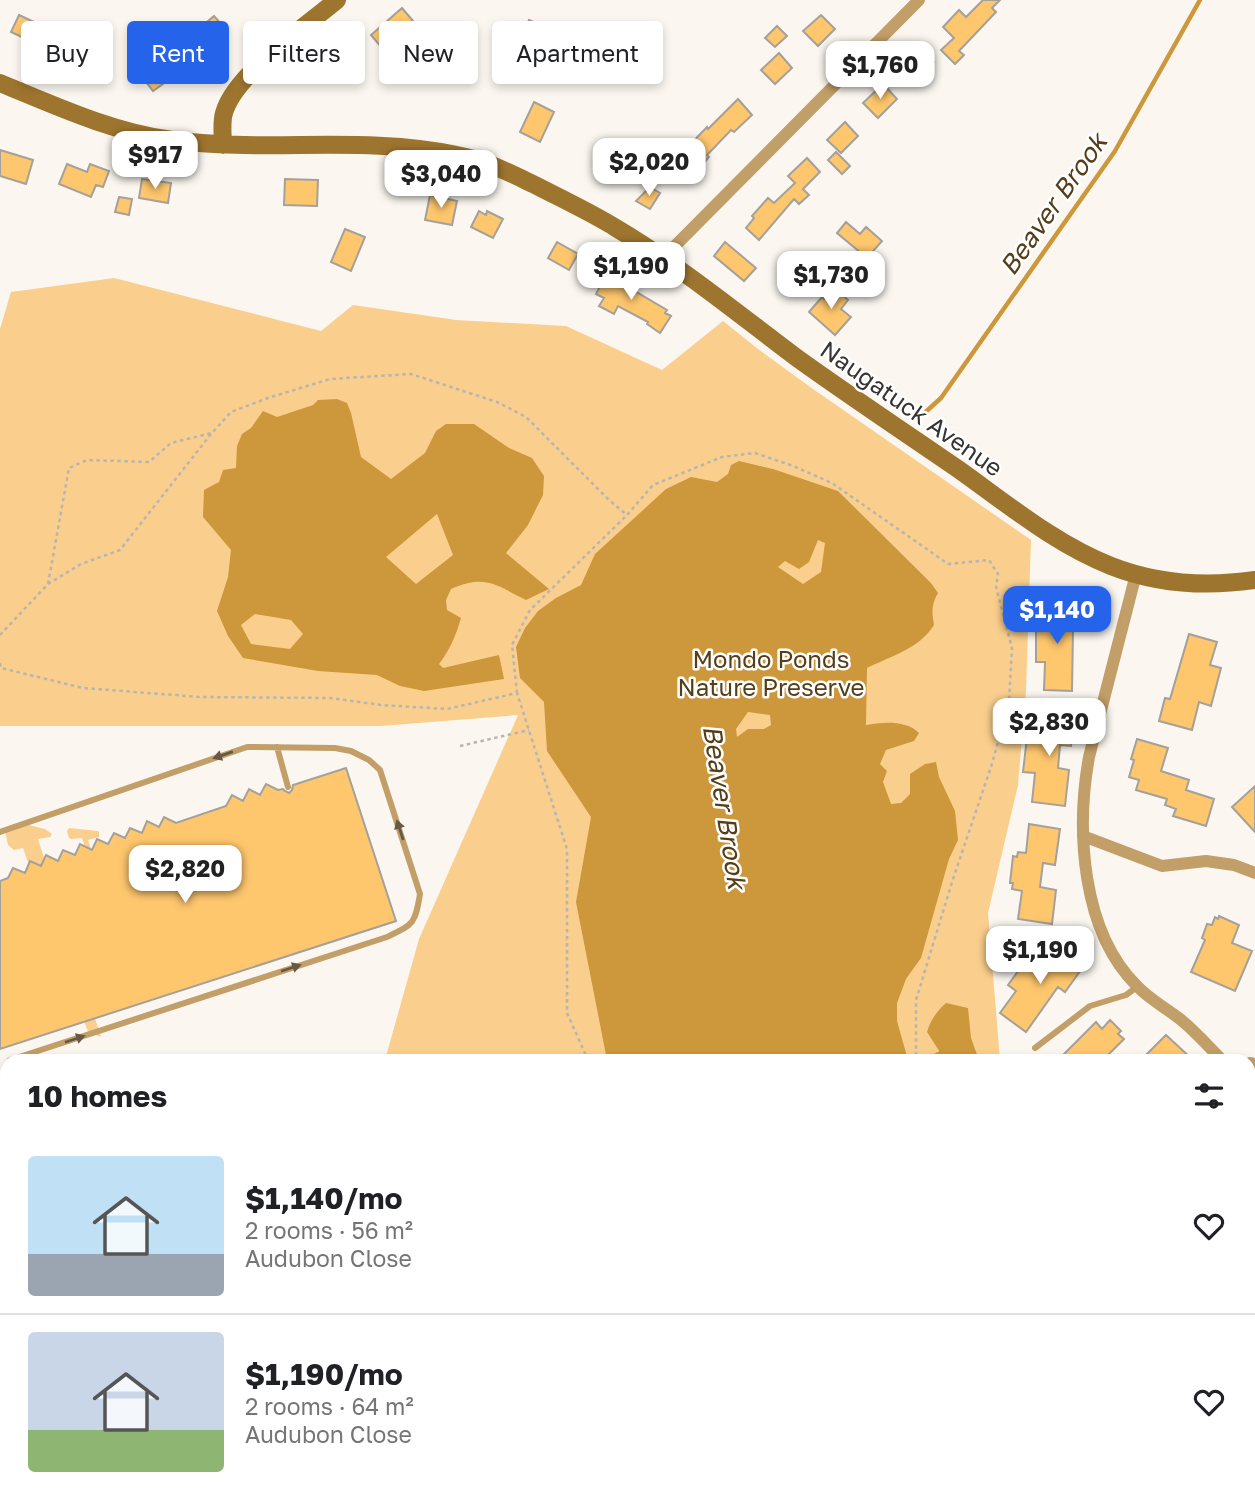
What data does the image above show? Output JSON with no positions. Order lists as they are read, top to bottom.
{
  "streets": {
    "main road": ["Naugatuck Avenue"]
  },
  "water": ["Beaver Brook"],
  "parks": ["Mondo Ponds Nature Preserve"],
  "page": {
    "chip": [
      "Buy",
      "Rent",
      "Filters",
      "New",
      "Apartment"
    ],
    "price": [
      "$1,760",
      "$917",
      "$2,020",
      "$3,040",
      "$1,190",
      "$1,730",
      "$1,140",
      "$2,830",
      "$2,820",
      "$1,190"
    ],
    "heading": "10 homes",
    "list": [
      {
        "name": "$1,140/mo",
        "note": "2 rooms · 56 m² · Audubon Close"
      },
      {
        "name": "$1,190/mo",
        "note": "2 rooms · 64 m² · Audubon Close"
      }
    ]
  }
}
